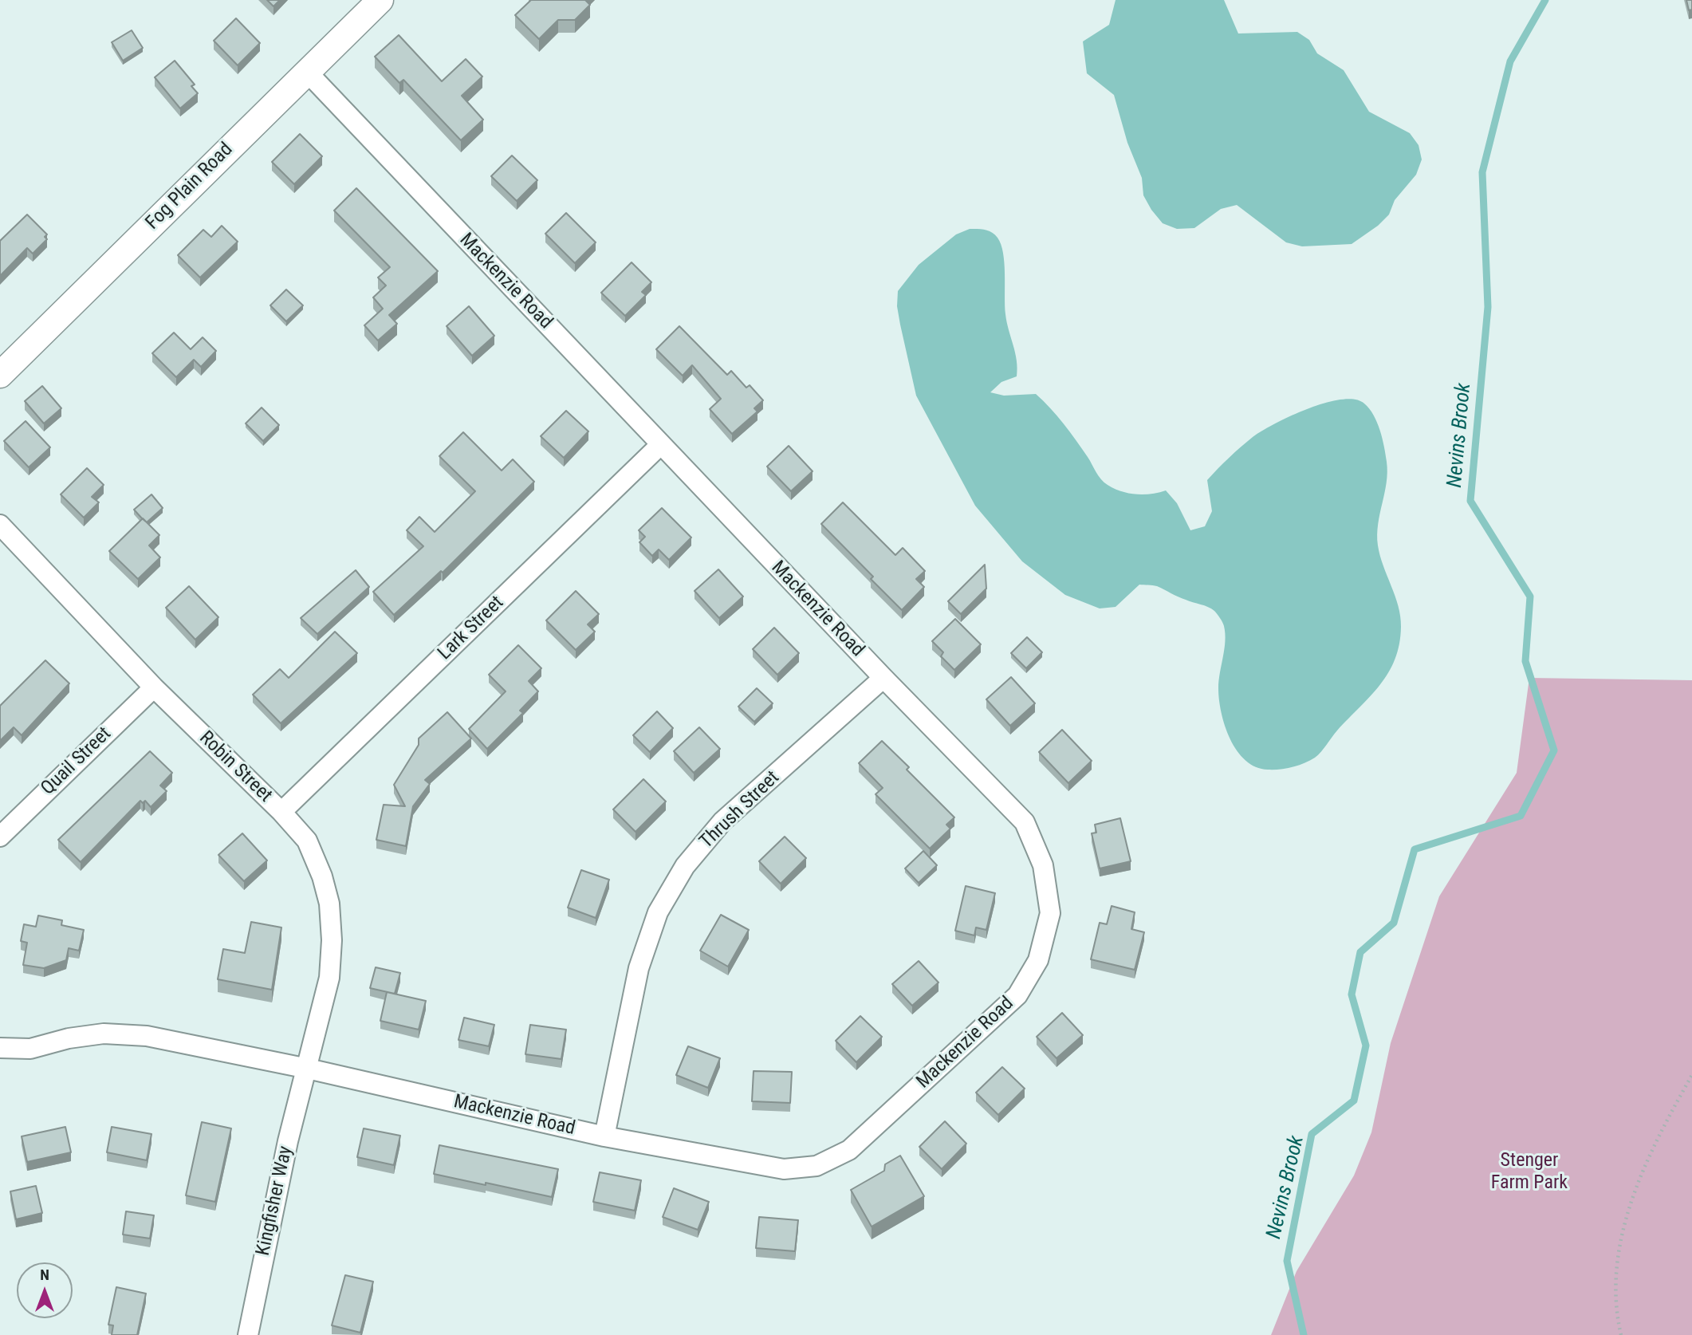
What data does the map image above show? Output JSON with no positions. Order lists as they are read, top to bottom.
{
  "streets": {
    "street": [
      "Fog Plain Road",
      "Mackenzie Road",
      "Lark Street",
      "Quail Street",
      "Robin Street",
      "Thrush Street",
      "Kingfisher Way"
    ]
  },
  "crossings": [
    ["Fog Plain Road", "Mackenzie Road"],
    ["Mackenzie Road", "Lark Street"],
    ["Mackenzie Road", "Robin Street"],
    ["Mackenzie Road", "Thrush Street"],
    ["Mackenzie Road", "Kingfisher Way"],
    ["Lark Street", "Robin Street"],
    ["Quail Street", "Robin Street"],
    ["Robin Street", "Kingfisher Way"]
  ],
  "water": ["Nevins Brook"],
  "parks": ["Stenger Farm Park"],
  "north": "top"
}
